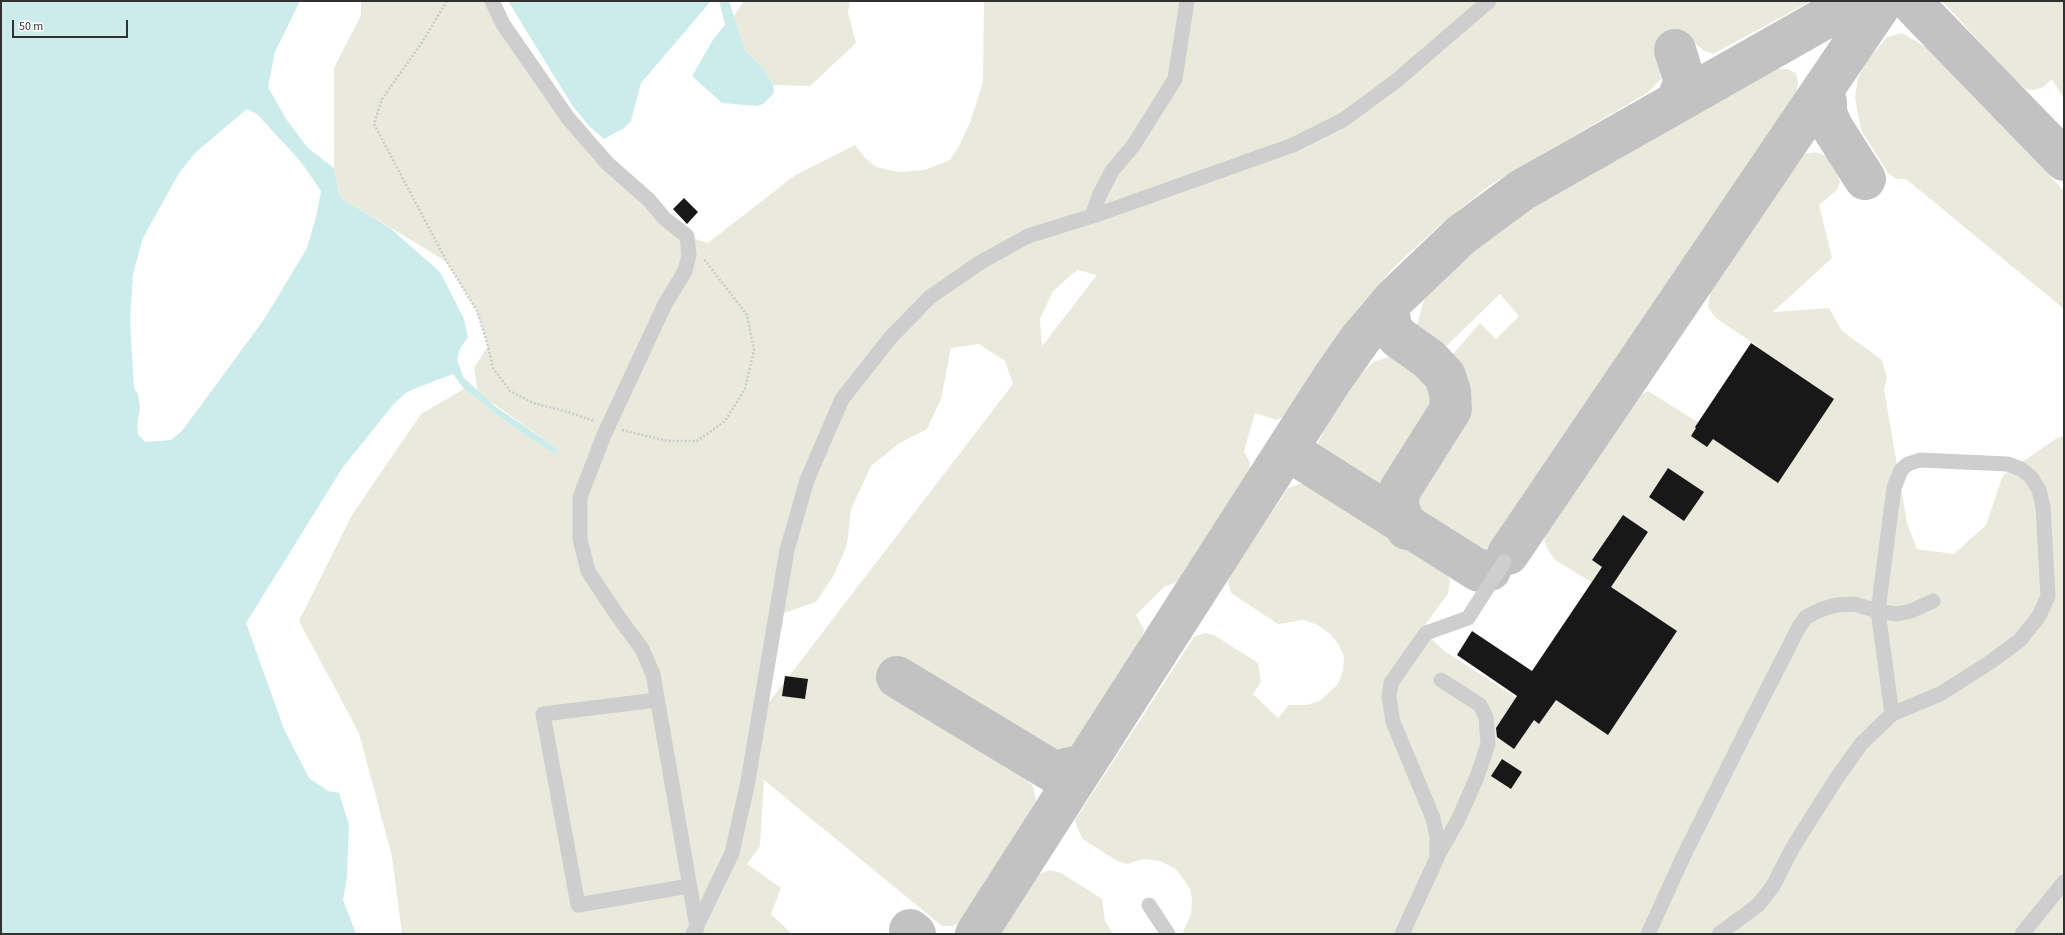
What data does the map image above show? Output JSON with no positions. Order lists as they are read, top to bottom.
{
  "scale_bar": "50 m"
}
